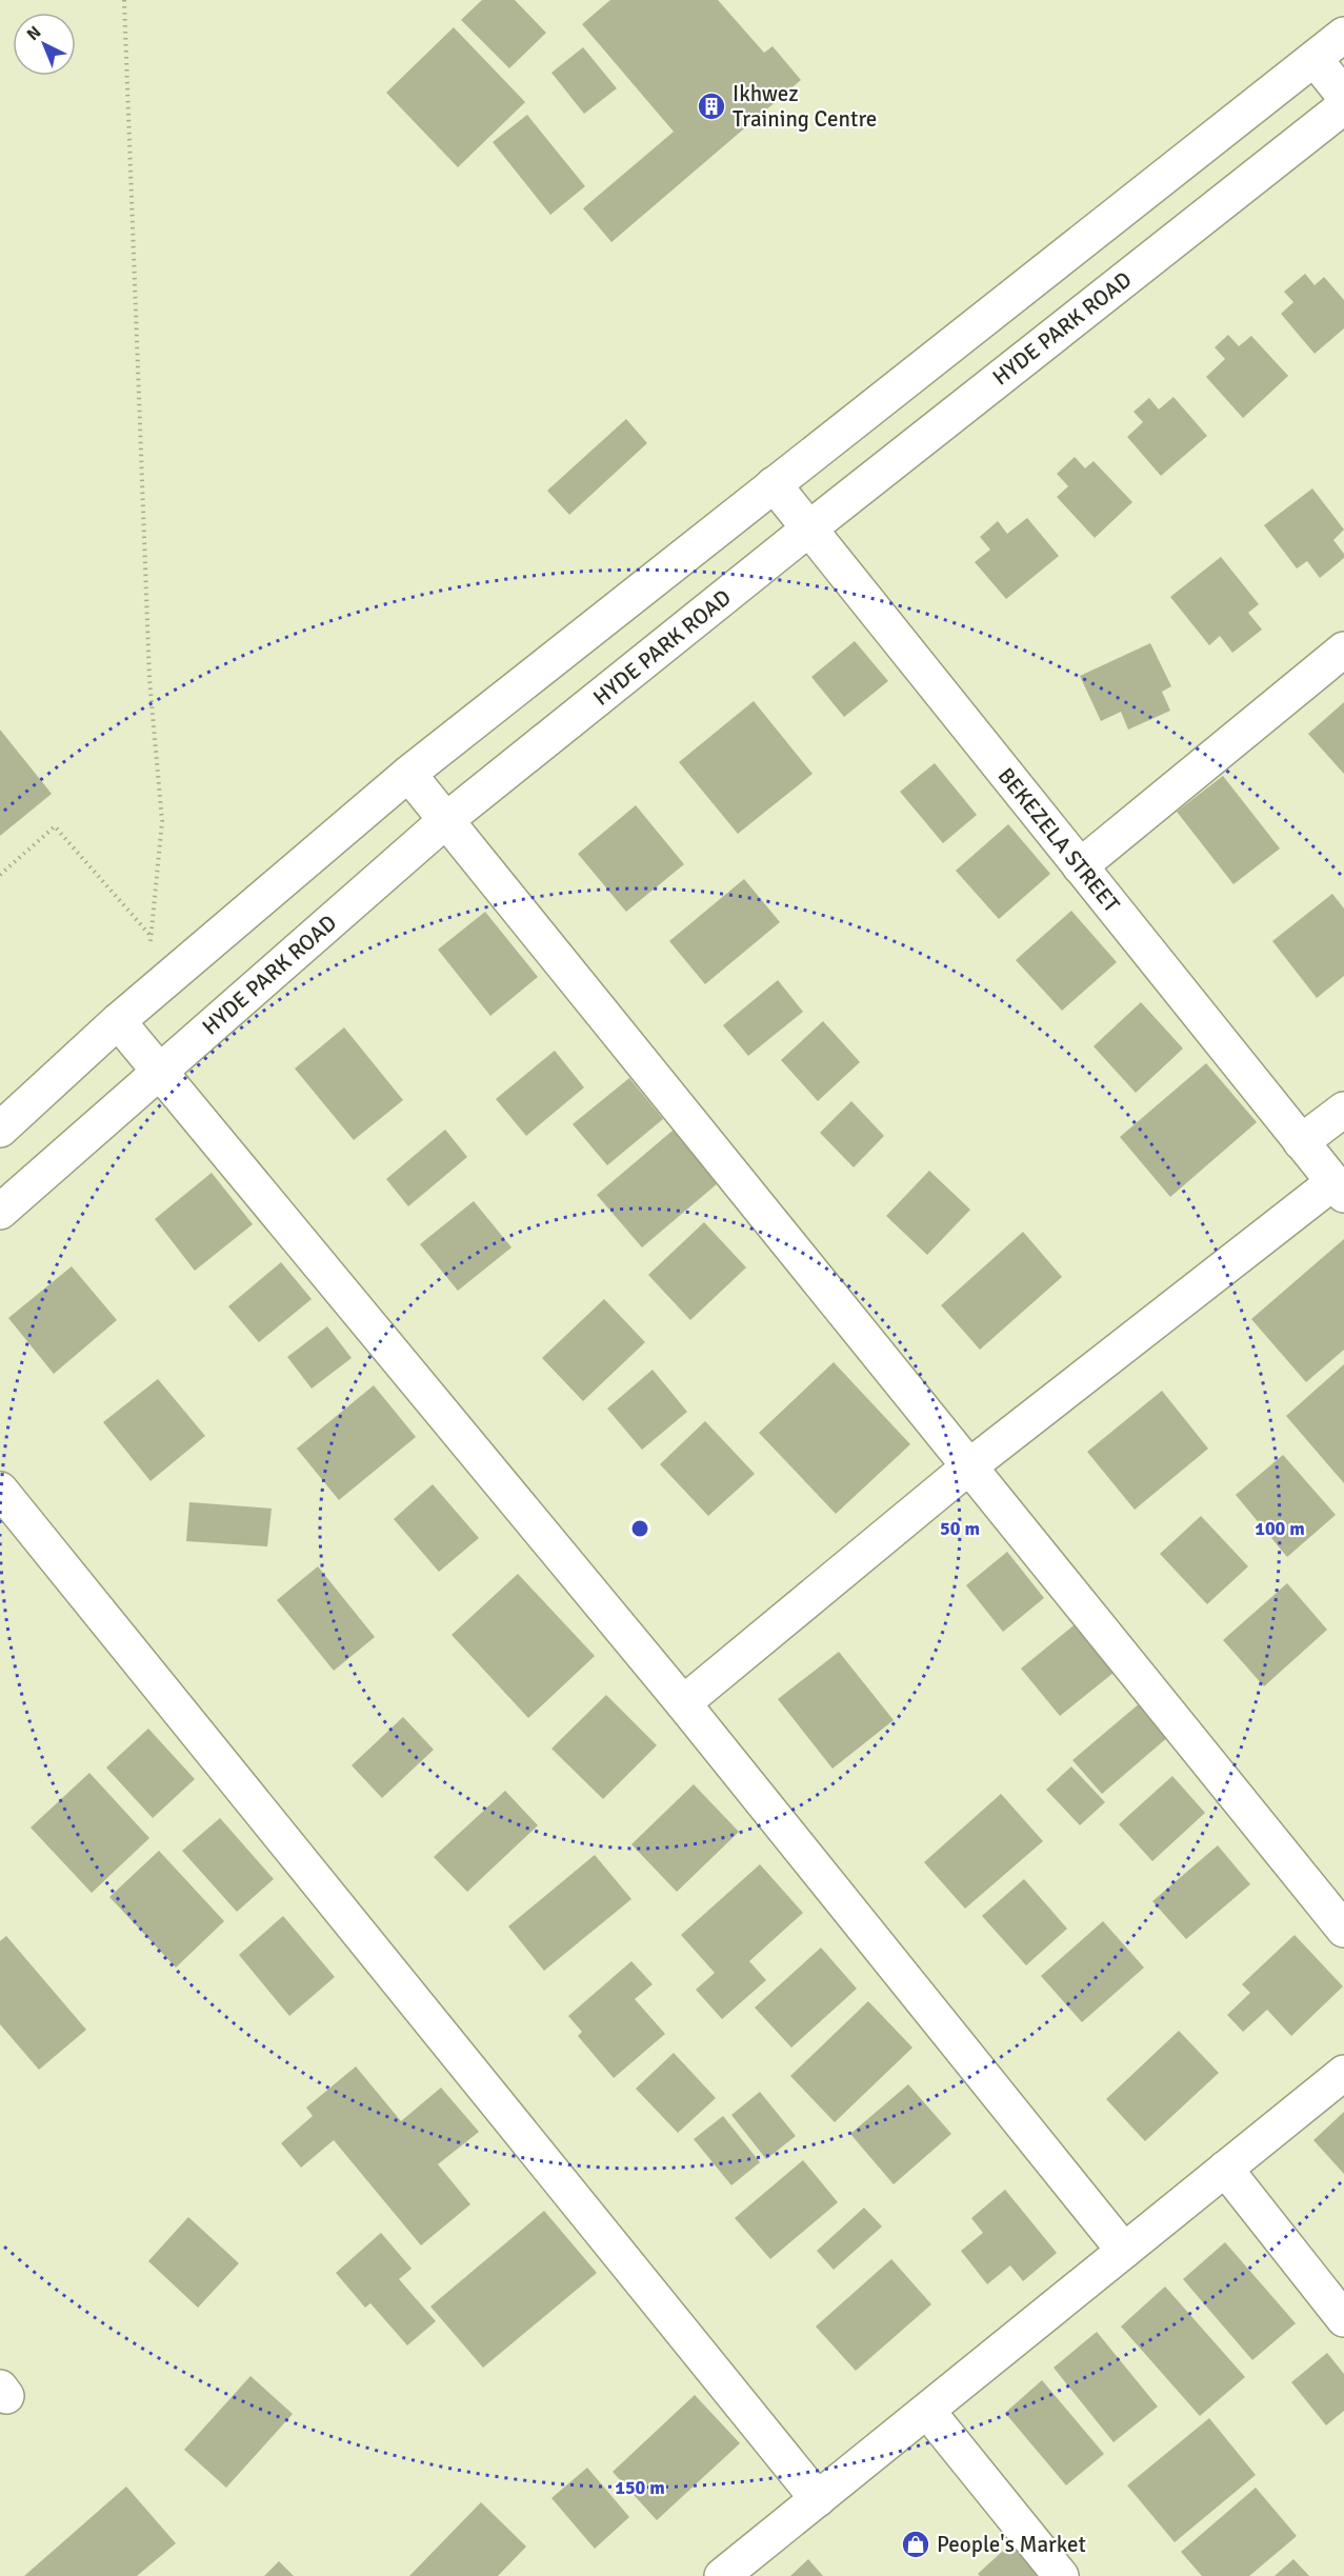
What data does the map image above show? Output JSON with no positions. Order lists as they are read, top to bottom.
{
  "streets": {
    "street": ["HYDE PARK ROAD", "BEKEZELA STREET"]
  },
  "crossings": [
    ["HYDE PARK ROAD", "BEKEZELA STREET"]
  ],
  "places": {
    "building": ["Ikhwez Training Centre"],
    "shop": ["People's Market"]
  },
  "north": "top left",
  "rings": ["50 m", "100 m", "150 m"]
}
